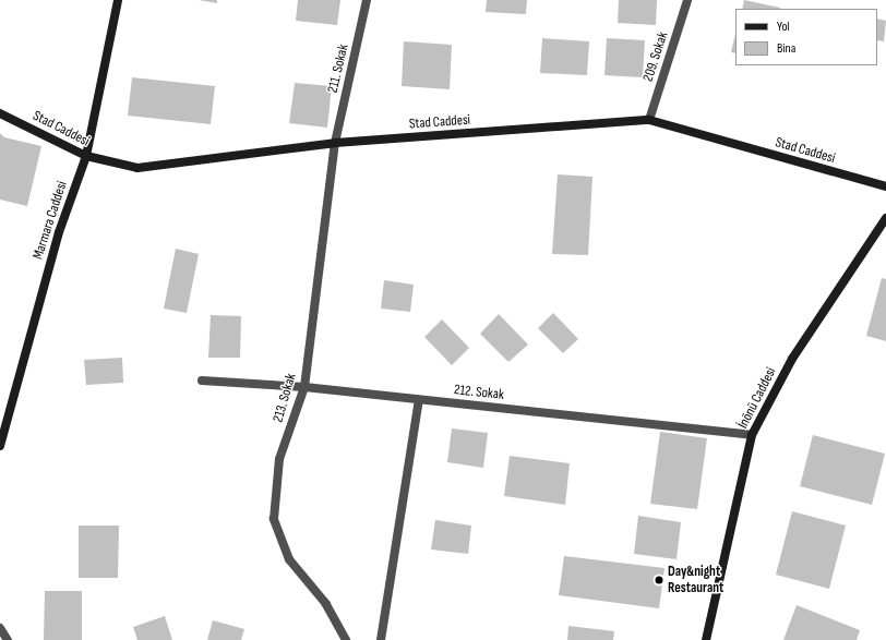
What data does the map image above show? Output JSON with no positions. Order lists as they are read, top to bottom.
{
  "streets": {
    "street": [
      "209. Sokak",
      "211. Sokak",
      "Stad Caddesi",
      "Marmara Caddesi",
      "212. Sokak",
      "213. Sokak",
      "İnönü Caddesi"
    ]
  },
  "crossings": [
    ["209. Sokak", "Stad Caddesi"],
    ["211. Sokak", "Stad Caddesi"],
    ["211. Sokak", "213. Sokak"],
    ["Stad Caddesi", "Marmara Caddesi"],
    ["Stad Caddesi", "213. Sokak"],
    ["212. Sokak", "213. Sokak"],
    ["212. Sokak", "İnönü Caddesi"]
  ],
  "places": ["Day&night Restaurant"],
  "legend": ["Yol", "Bina"]
}
